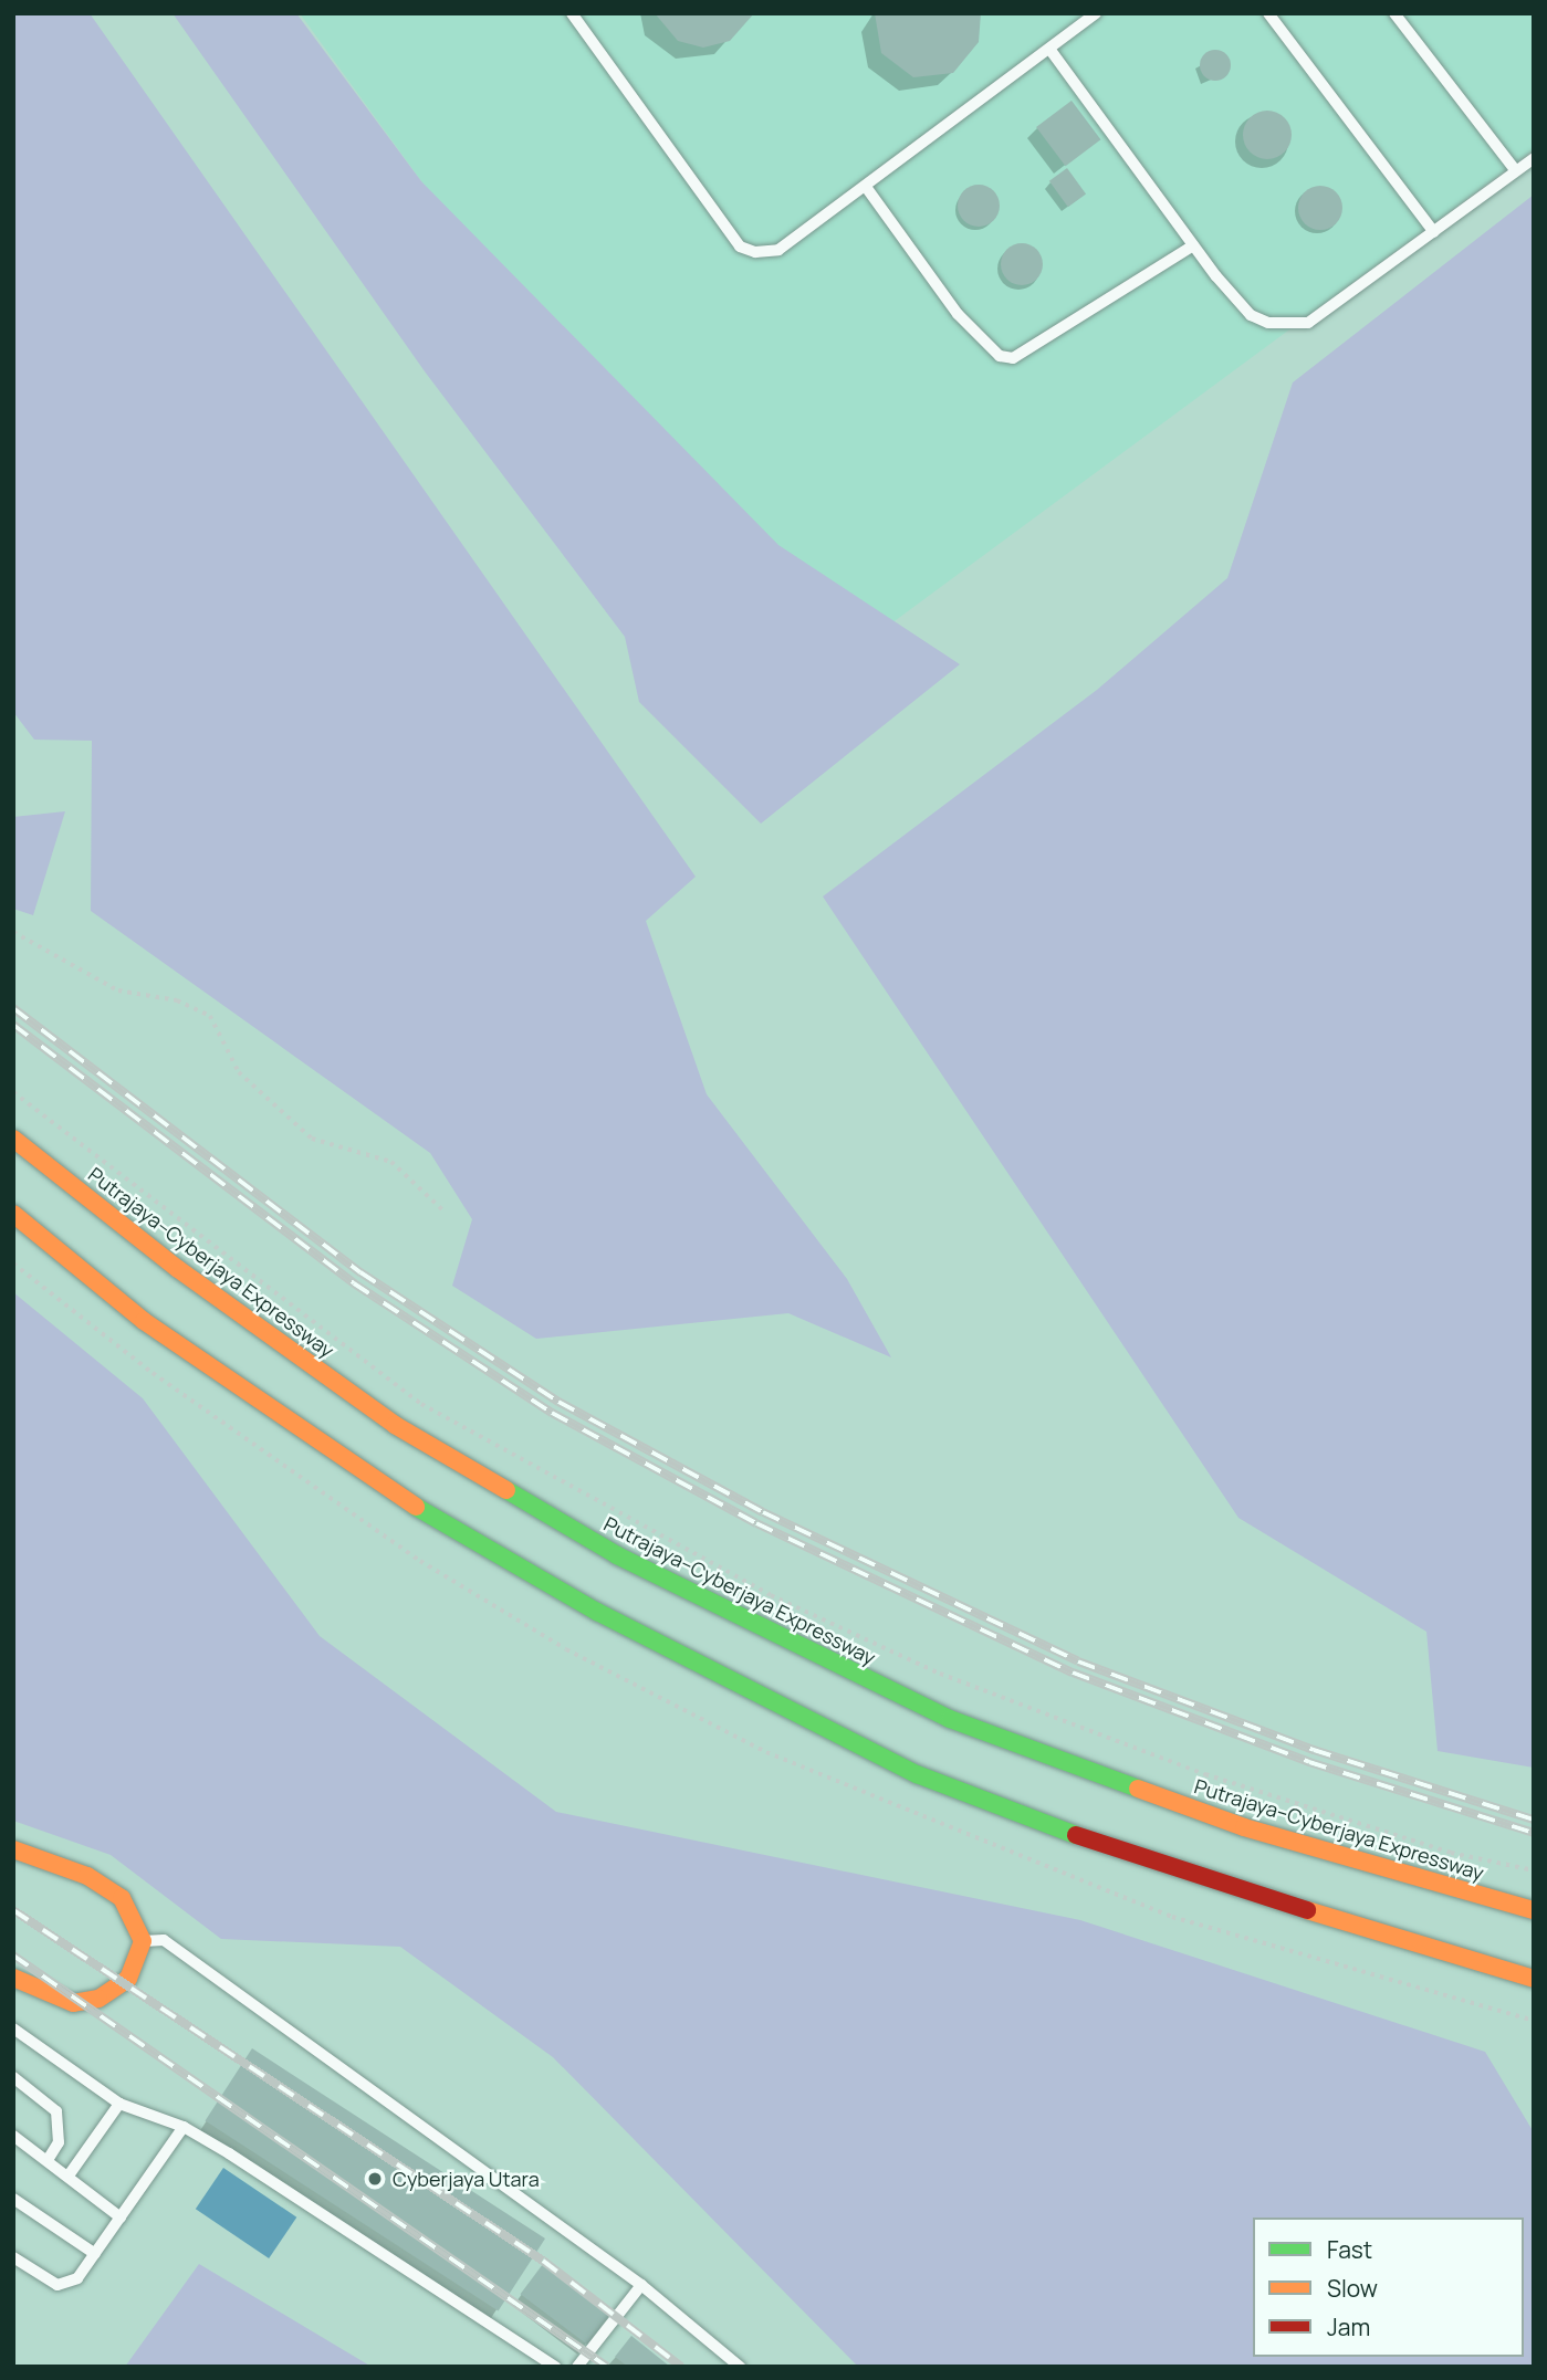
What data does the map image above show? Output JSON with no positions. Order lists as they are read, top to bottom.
{
  "streets": {
    "main road": ["Putrajaya–Cyberjaya Expressway"]
  },
  "places": ["Cyberjaya Utara"],
  "legend": ["Fast", "Slow", "Jam"]
}
